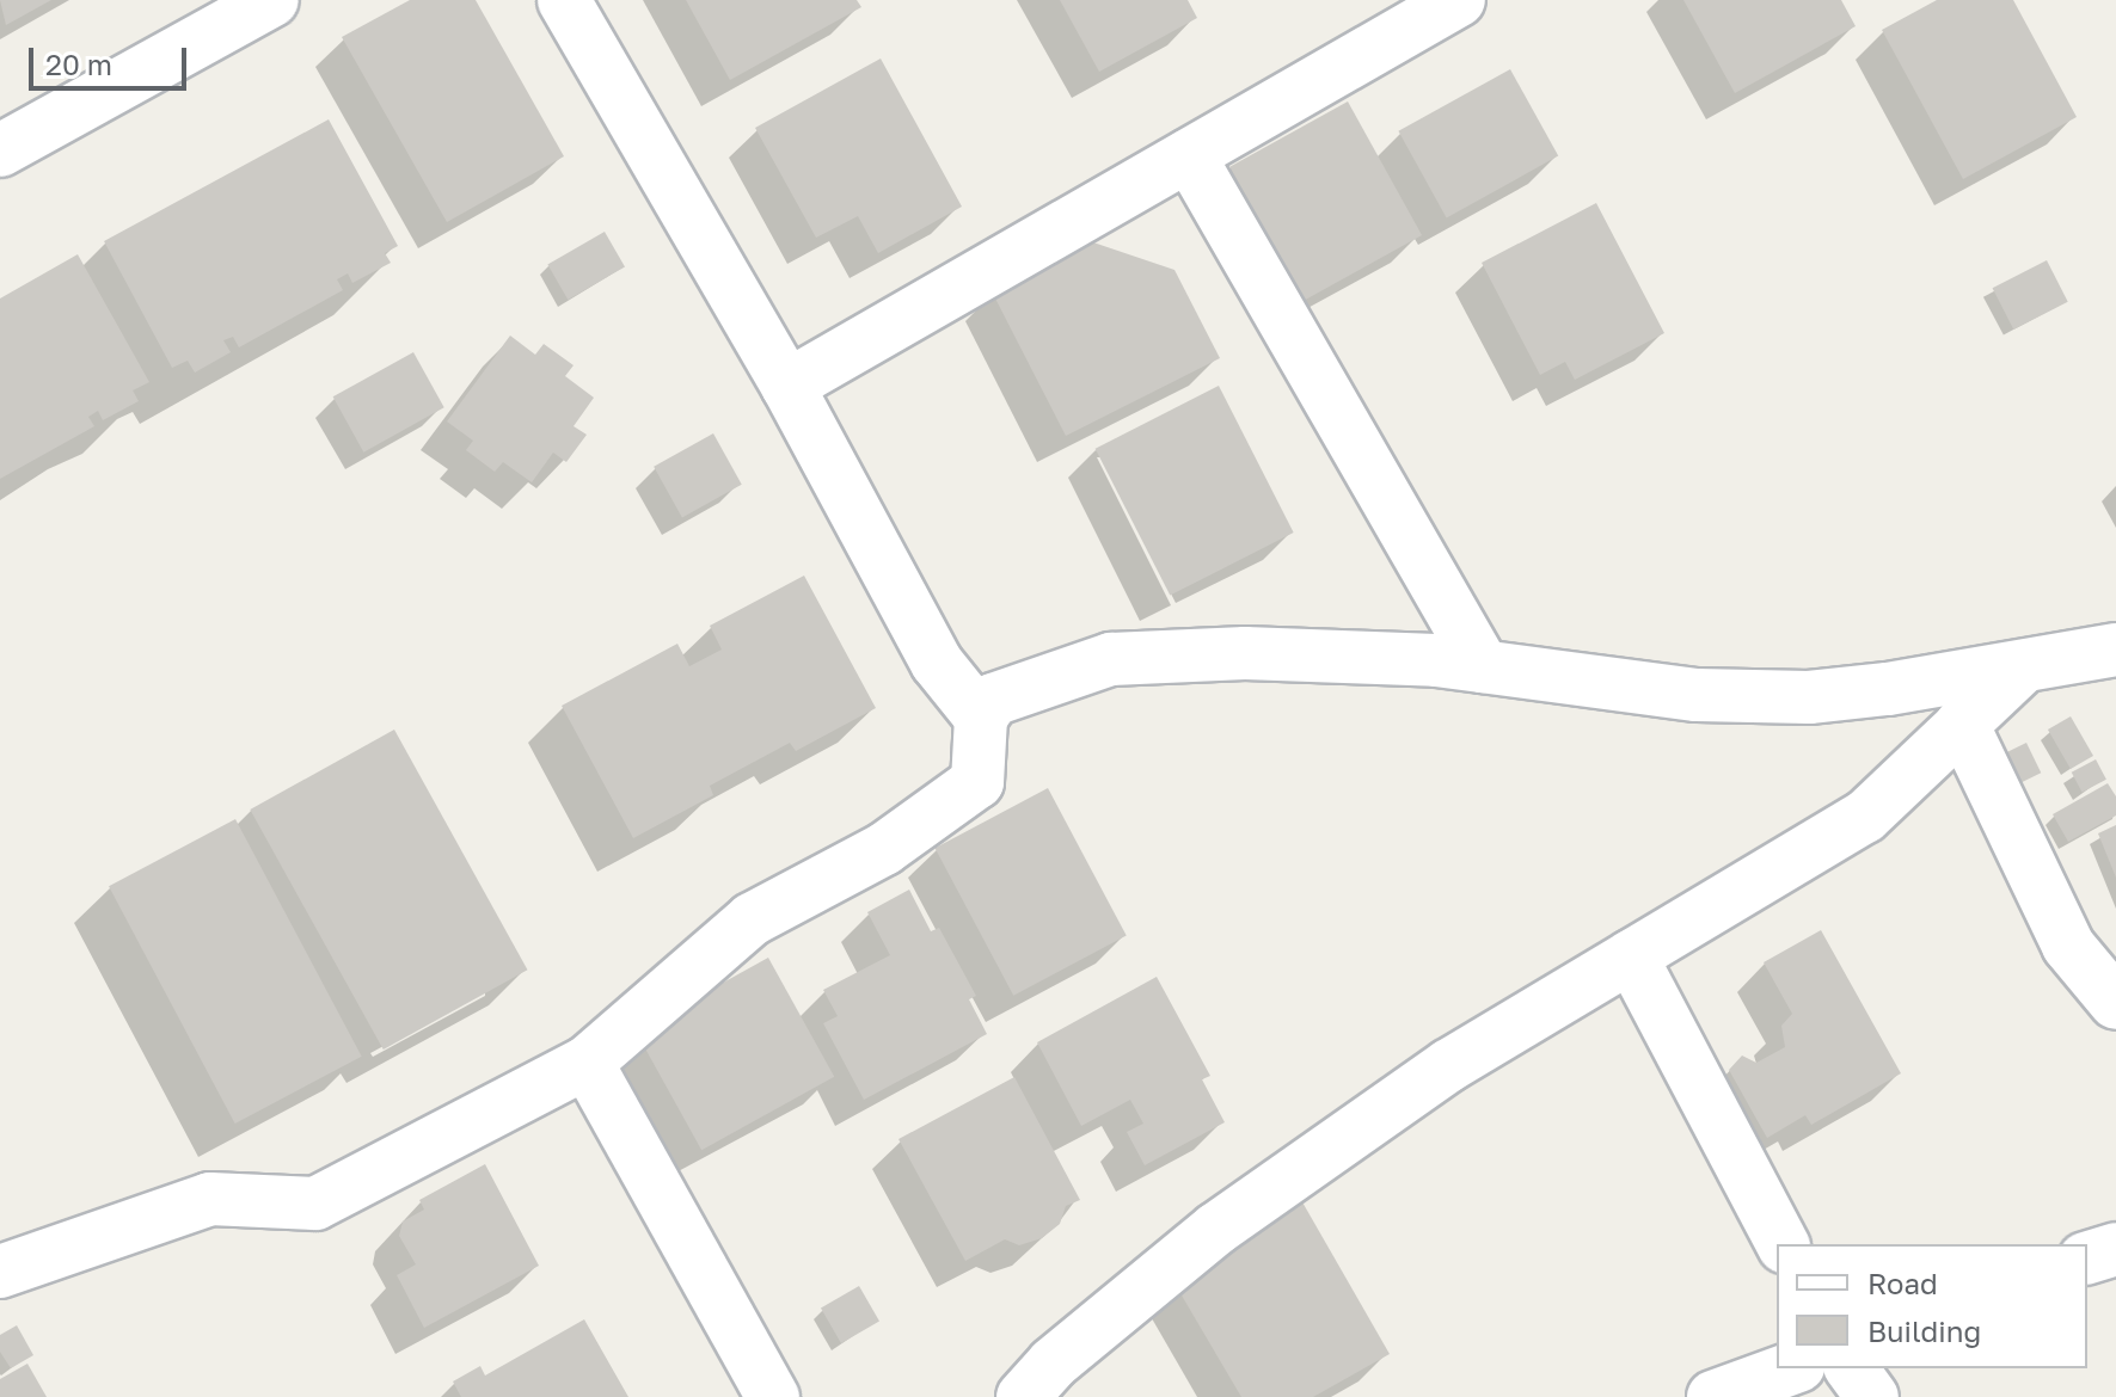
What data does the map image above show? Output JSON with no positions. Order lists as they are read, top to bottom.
{
  "legend": ["Road", "Building"],
  "scale_bar": "20 m"
}
